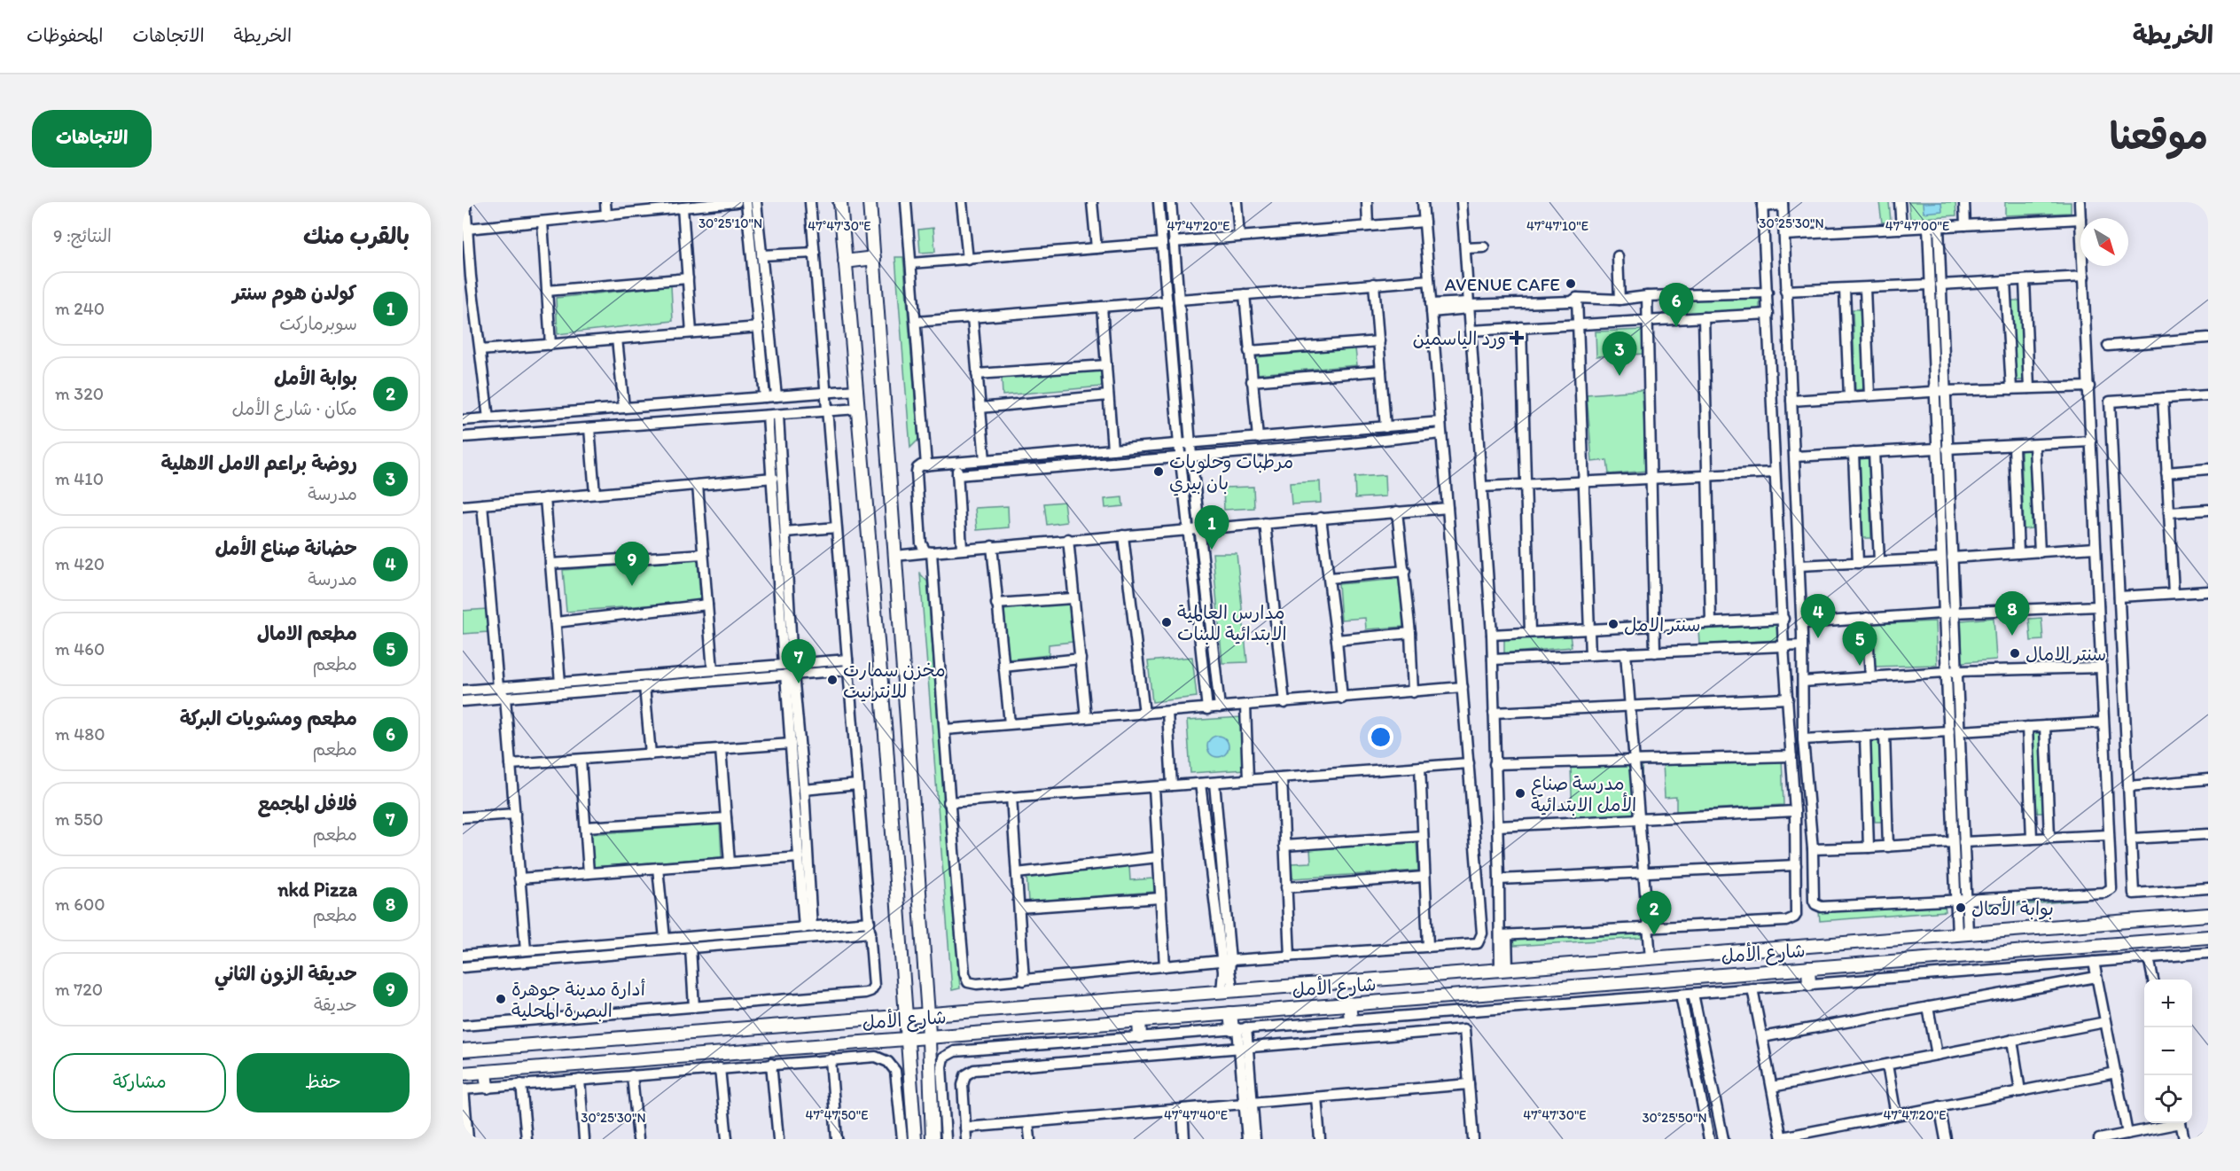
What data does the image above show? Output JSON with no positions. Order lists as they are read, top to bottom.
{
  "streets": {
    "main road": ["شارع الأمل"]
  },
  "places": {
    "other": [
      "AVENUE CAFE",
      "مرطبات وحلويات بان بيري",
      "مدارس العالمية الابتدائية للبنات",
      "سنتر الامل",
      "سنتر الامال",
      "مخزن سمارت للانترنيت",
      "مدرسة صناع الأمل الابتدائية",
      "بوابة الأمال",
      "أدارة مدينة جوهرة البصرة المحلية"
    ],
    "health": ["ورد الياسمين"]
  },
  "north": "bottom right",
  "page": {
    "header": "الخريطة",
    "nav": ["الخريطة", "الاتجاهات", "المحفوظات"],
    "title": "موقعنا",
    "buttons": [
      "الاتجاهات",
      ["حفظ", "مشاركة"]
    ],
    "heading": ["بالقرب منك", "النتائج: 9"],
    "list": [
      {
        "mark": "1",
        "name": "كولدن هوم سنتر",
        "note": "سوبرماركت",
        "value": "240 m"
      },
      {
        "mark": "2",
        "name": "بوابة الأمل",
        "note": "مكان · شارع الأمل",
        "value": "320 m"
      },
      {
        "mark": "3",
        "name": "روضة براعم الامل الاهلية",
        "note": "مدرسة",
        "value": "410 m"
      },
      {
        "mark": "4",
        "name": "حضانة صناع الأمل",
        "note": "مدرسة",
        "value": "420 m"
      },
      {
        "mark": "5",
        "name": "مطعم الامال",
        "note": "مطعم",
        "value": "460 m"
      },
      {
        "mark": "6",
        "name": "مطعم ومشويات البركة",
        "note": "مطعم",
        "value": "480 m"
      },
      {
        "mark": "7",
        "name": "فلافل المجمع",
        "note": "مطعم",
        "value": "550 m"
      },
      {
        "mark": "8",
        "name": "nkd Pizza",
        "note": "مطعم",
        "value": "600 m"
      },
      {
        "mark": "9",
        "name": "حديقة الزون الثاني",
        "note": "حديقة",
        "value": "720 m"
      }
    ],
    "pins": [
      "6",
      "3",
      "1",
      "9",
      "8",
      "4",
      "5",
      "7",
      "2"
    ],
    "map_buttons": ["+", "−"]
  },
  "coordinates": [
    "30°25'10\"N",
    "30°25'30\"N",
    "47°47'30\"E",
    "47°47'20\"E",
    "47°47'10\"E",
    "47°47'00\"E",
    "47°47'50\"E",
    "47°47'40\"E",
    "30°25'50\"N"
  ]
}
